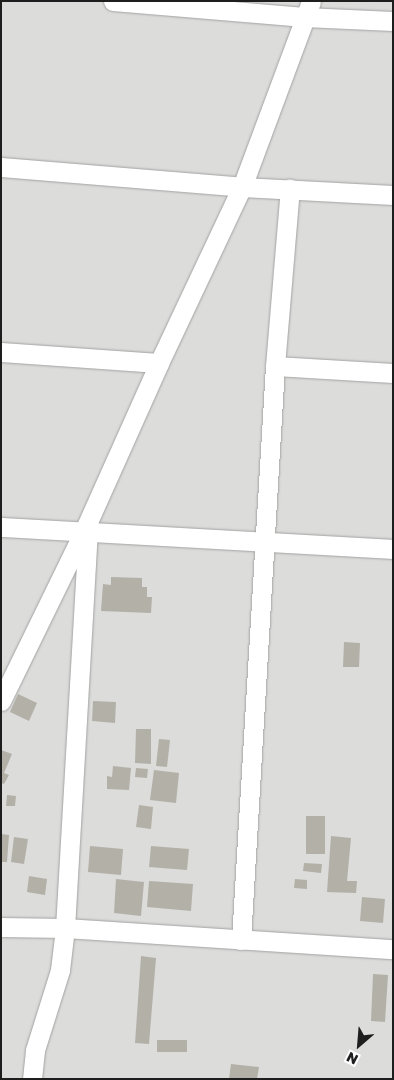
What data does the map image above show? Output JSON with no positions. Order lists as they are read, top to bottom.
{
  "north": "bottom left"
}
